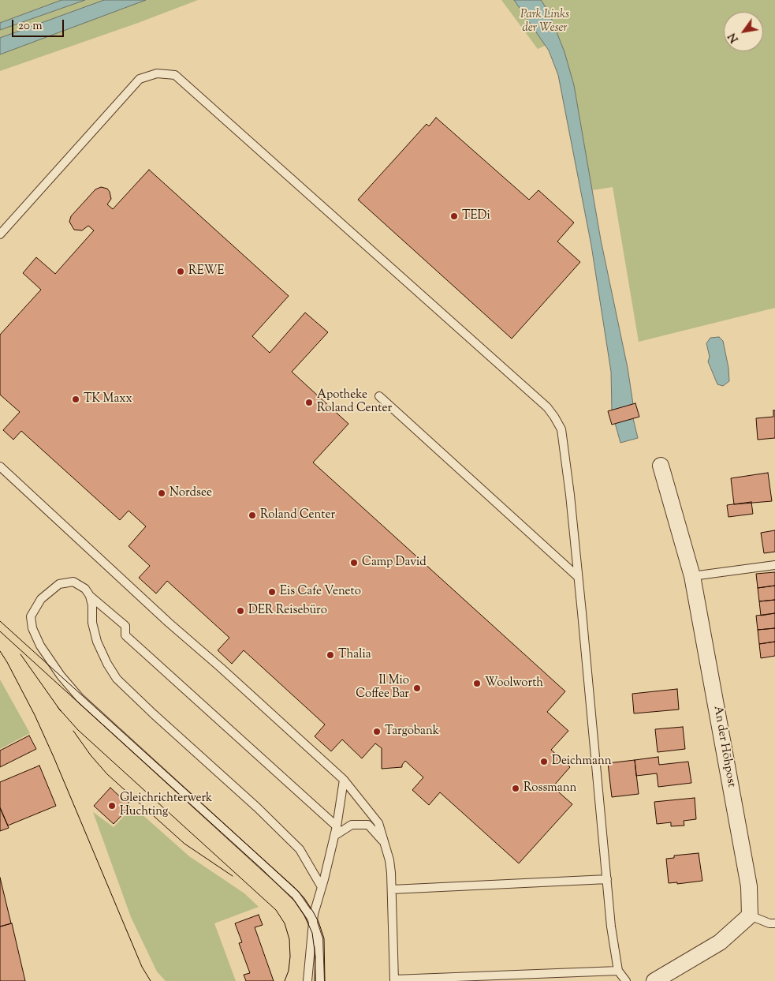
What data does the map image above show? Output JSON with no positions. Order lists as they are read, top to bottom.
{
  "streets": {
    "street": ["An der Höhpost"]
  },
  "parks": ["Park Links der Weser"],
  "places": [
    "TEDi",
    "REWE",
    "TK Maxx",
    "Apotheke Roland Center",
    "Nordsee",
    "Roland Center",
    "Camp David",
    "Eis Cafe Veneto",
    "DER Reisebüro",
    "Thalia",
    "Woolworth",
    "Il Mio Coffee Bar",
    "Targobank",
    "Deichmann",
    "Rossmann",
    "Gleichrichterwerk Huchting"
  ],
  "scale_bar": "20 m",
  "north": "bottom left"
}
